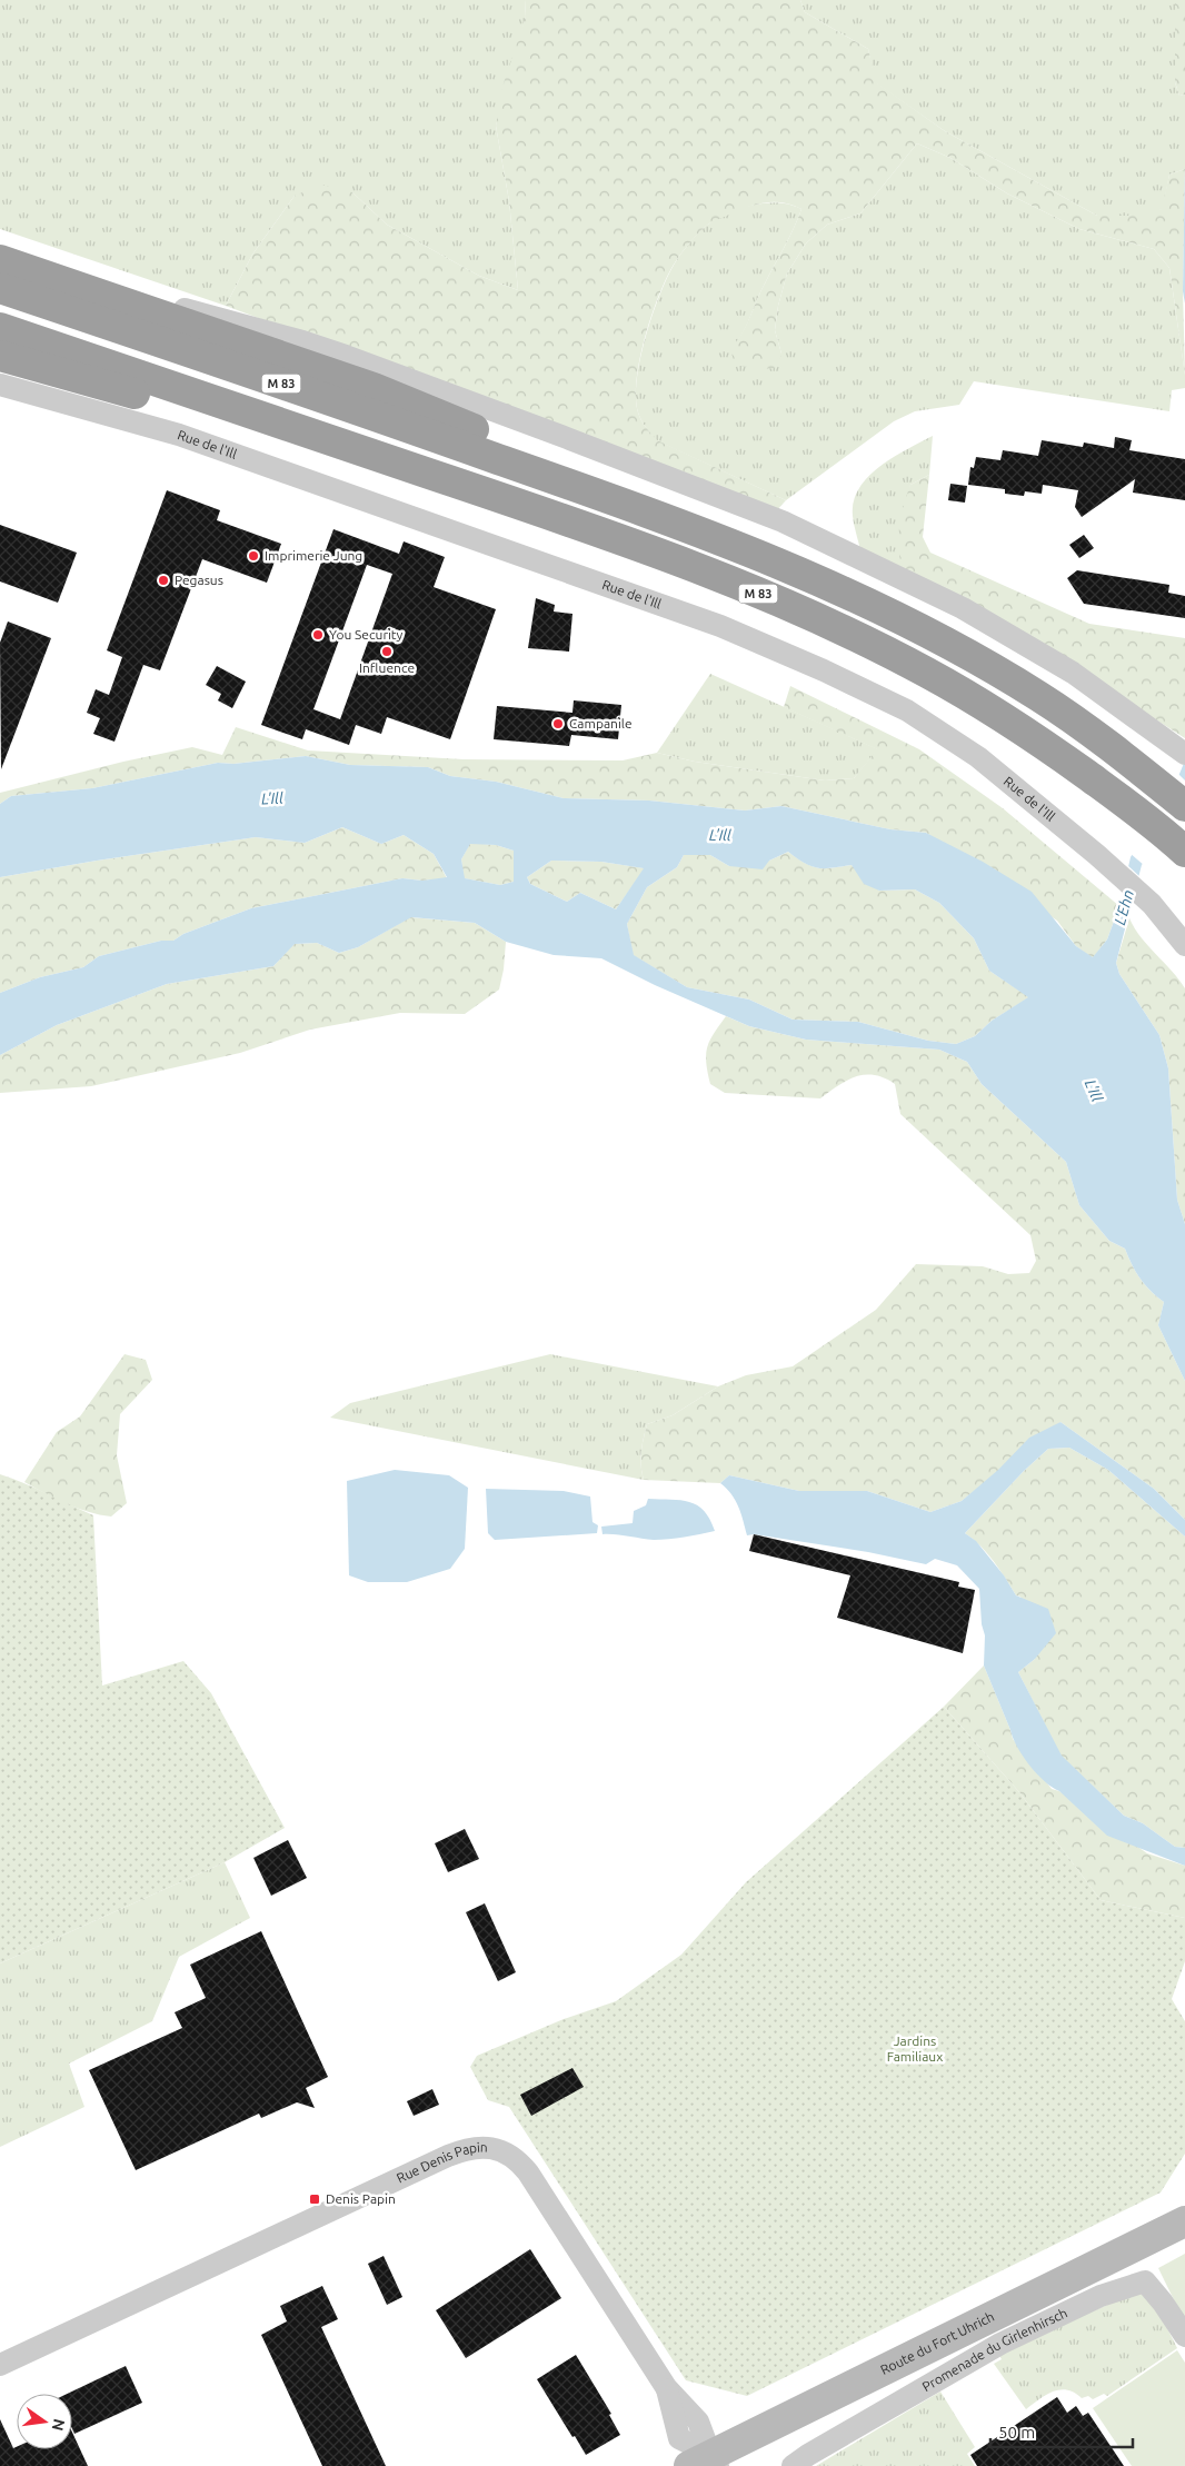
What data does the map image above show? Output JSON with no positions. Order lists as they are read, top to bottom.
{
  "streets": {
    "highway": ["M 83"],
    "main road": ["Route du Fort Uhrich"],
    "street": ["Rue de l'Ill", "Rue Denis Papin", "Promenade du Girlenhirsch"]
  },
  "crossings": [
    ["Rue Denis Papin", "Route du Fort Uhrich"]
  ],
  "water": ["L'Ill", "L'Ehn"],
  "parks": ["Jardins Familiaux"],
  "places": {
    "other": [
      "Imprimerie Jung",
      "Pegasus",
      "You Security",
      "Influence",
      "Campanile"
    ],
    "transit": ["Denis Papin"]
  },
  "scale_bar": "50 m",
  "north": "right"
}
